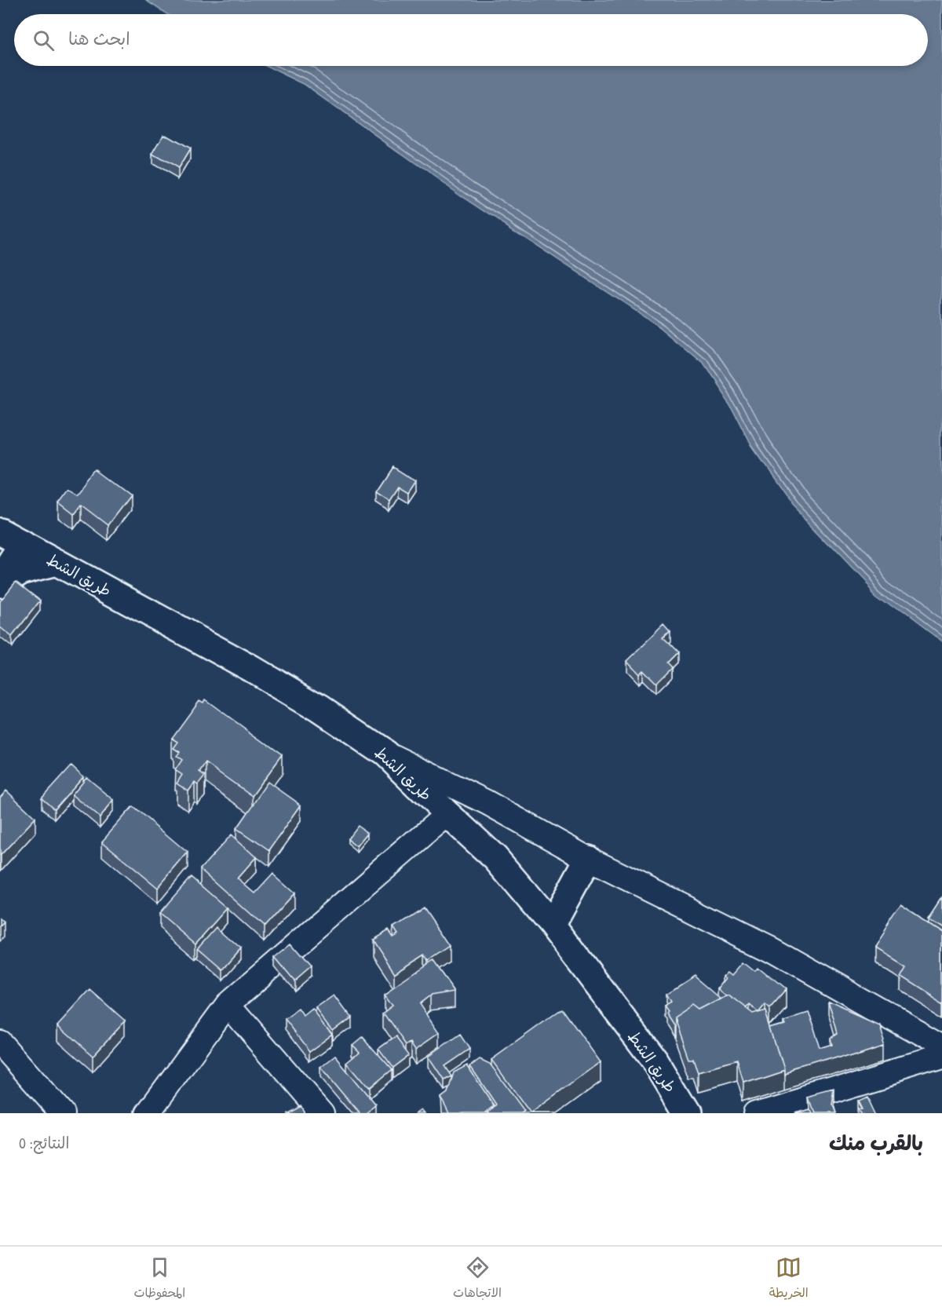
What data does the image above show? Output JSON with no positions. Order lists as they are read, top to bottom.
{
  "streets": {
    "main road": ["طريق الشط"]
  },
  "page": {
    "search": "ابحث هنا",
    "heading": ["بالقرب منك", "النتائج: 0"],
    "nav": ["الخريطة", "الاتجاهات", "المحفوظات"]
  }
}
